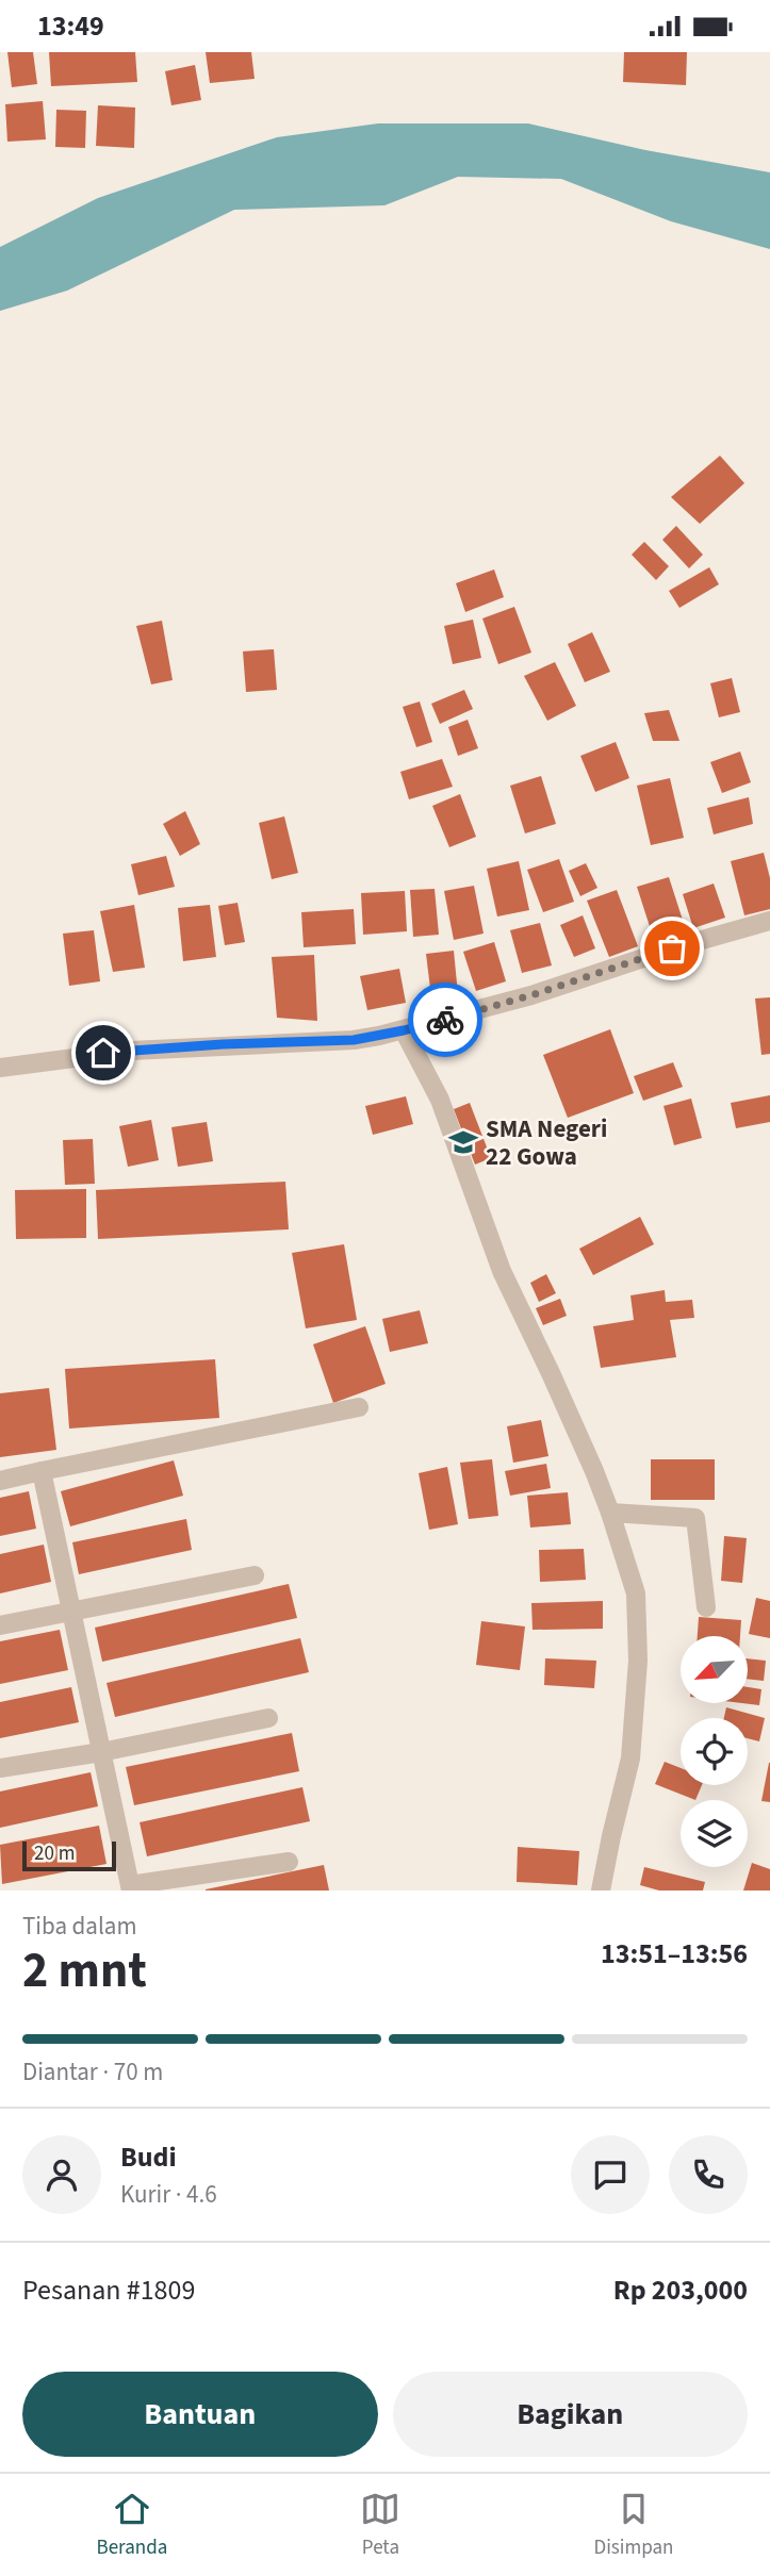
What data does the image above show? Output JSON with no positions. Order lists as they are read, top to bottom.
{
  "places": {
    "school or university": ["SMA Negeri 22 Gowa"]
  },
  "scale_bar": "20 m",
  "north": "bottom left",
  "page": {
    "status": "13:49",
    "scale": "20 m",
    "heading": ["2 mnt", "Tiba dalam", "13:51–13:56"],
    "panel": [
      "Budi",
      "Kurir · 4.6",
      "Pesanan #1809",
      "Rp 203,000"
    ],
    "bar": "Diantar · 70 m",
    "buttons": ["Bantuan", "Bagikan"],
    "tabs": ["Beranda", "Peta", "Disimpan"]
  }
}
